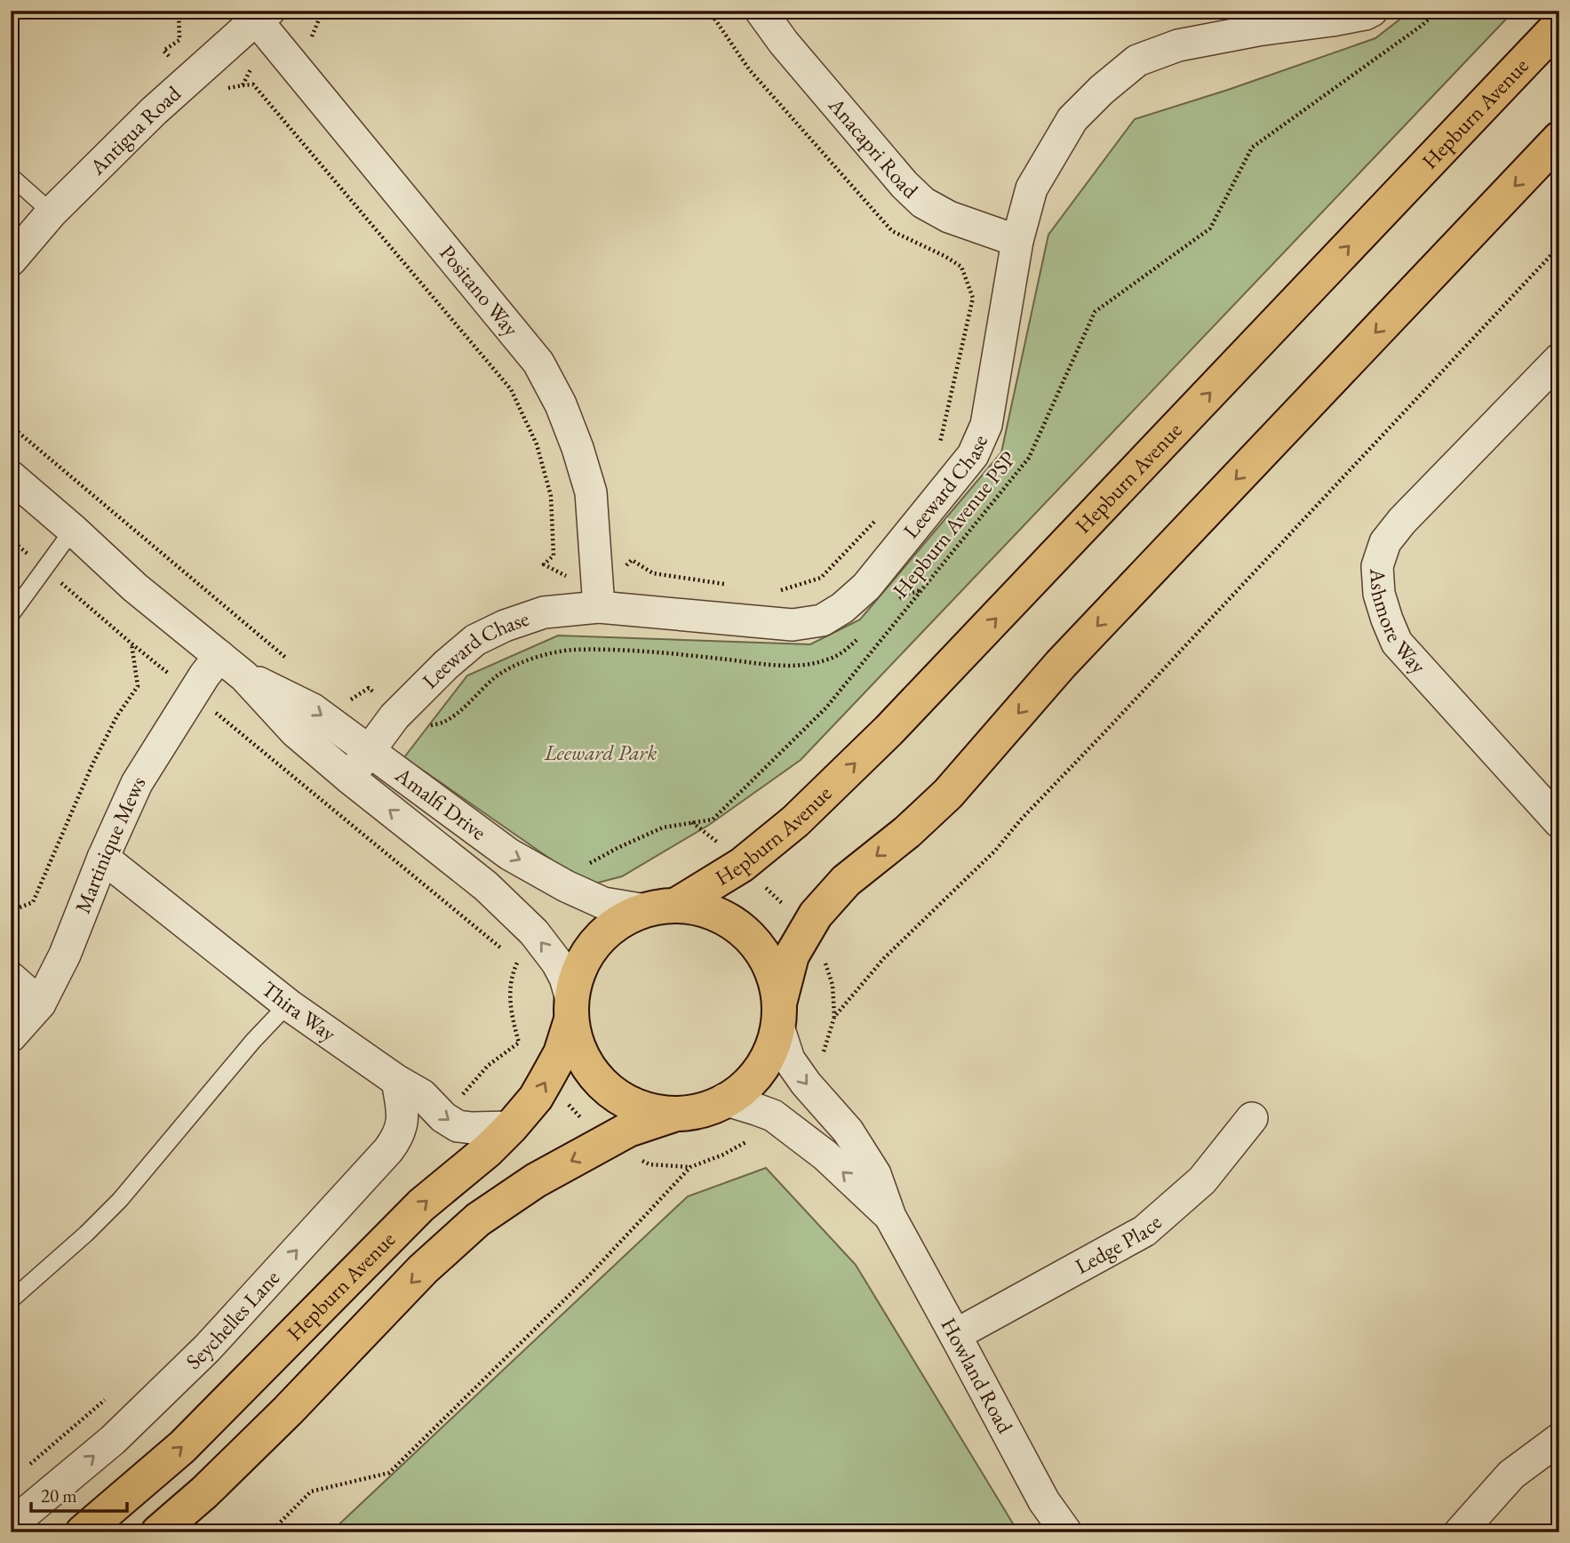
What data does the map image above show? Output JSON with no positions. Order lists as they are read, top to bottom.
{
  "streets": {
    "main road": ["Hepburn Avenue"],
    "street": [
      "Antigua Road",
      "Anacapri Road",
      "Positano Way",
      "Leeward Chase",
      "Ashmore Way",
      "Amalfi Drive",
      "Martinique Mews",
      "Thira Way",
      "Ledge Place",
      "Seychelles Lane",
      "Howland Road"
    ],
    "path": ["Hepburn Avenue PSP"]
  },
  "crossings": [
    ["Hepburn Avenue", "Amalfi Drive"],
    ["Hepburn Avenue", "Thira Way"],
    ["Hepburn Avenue", "Howland Road"],
    ["Antigua Road", "Positano Way"],
    ["Anacapri Road", "Leeward Chase"],
    ["Positano Way", "Leeward Chase"],
    ["Leeward Chase", "Amalfi Drive"],
    ["Amalfi Drive", "Martinique Mews"],
    ["Amalfi Drive", "Howland Road"],
    ["Martinique Mews", "Thira Way"],
    ["Thira Way", "Seychelles Lane"],
    ["Ledge Place", "Howland Road"]
  ],
  "one_way": ["Seychelles Lane"],
  "parks": ["Leeward Park"],
  "scale_bar": "20 m"
}
